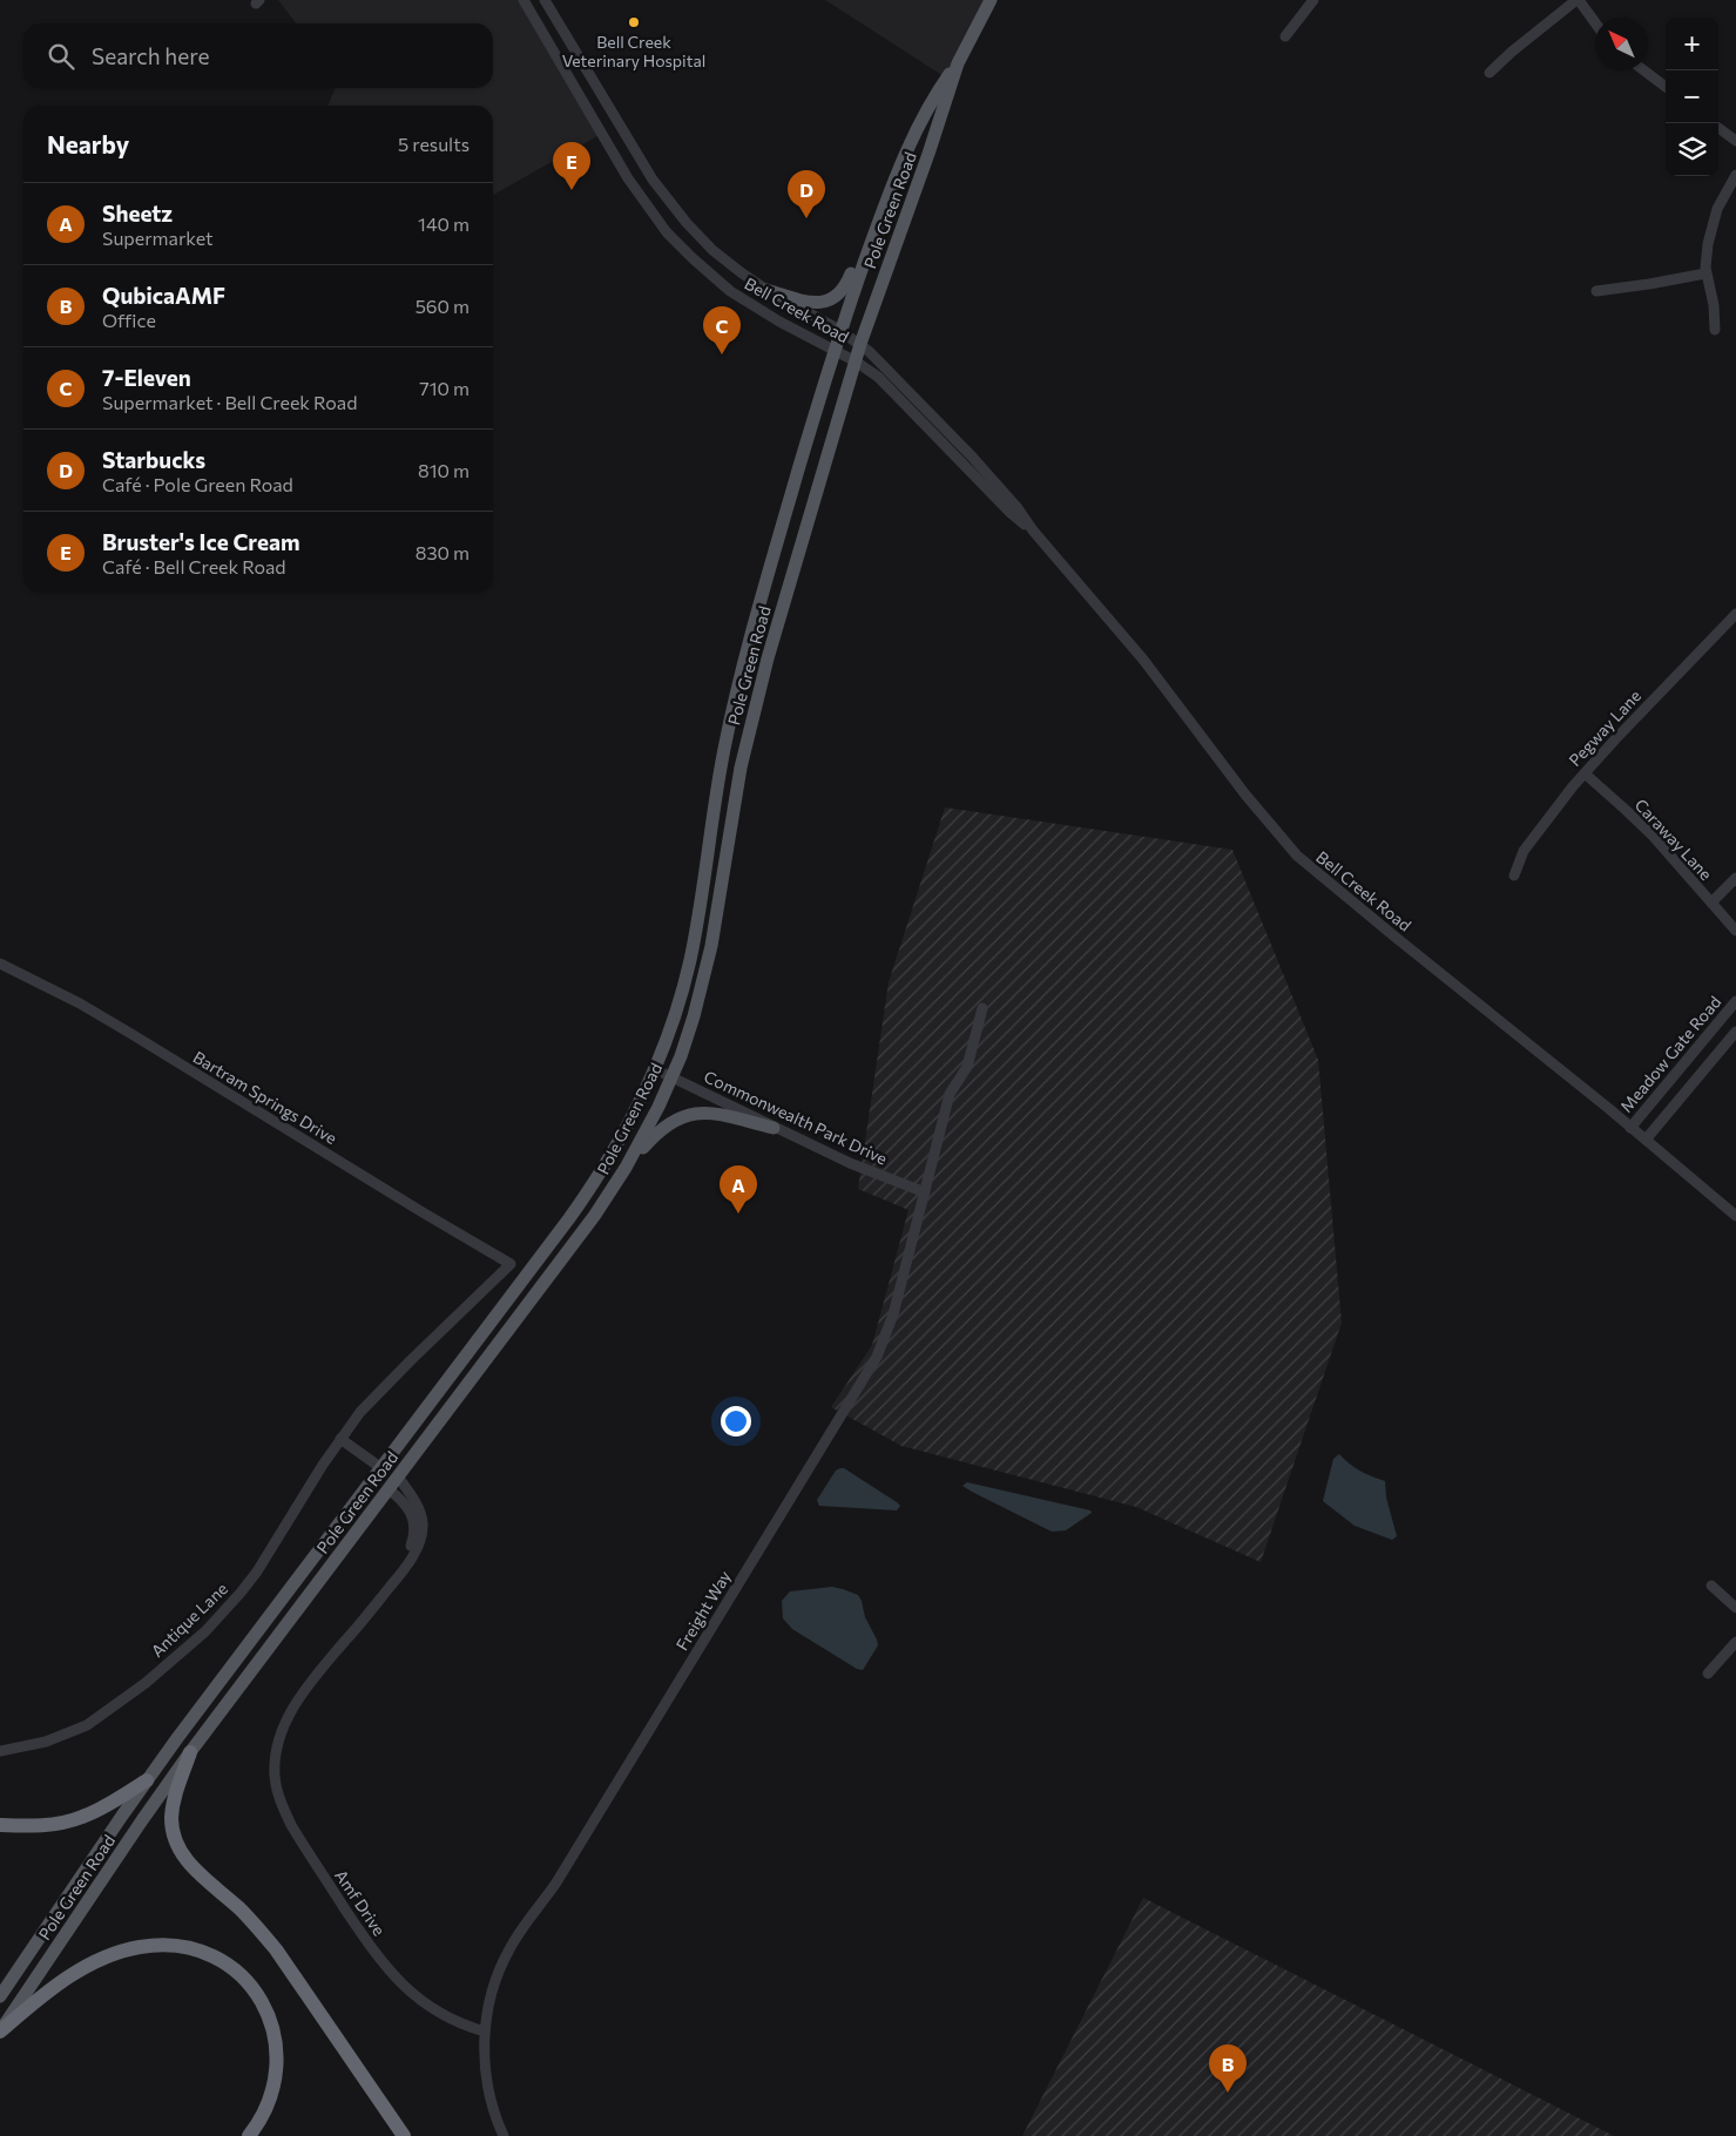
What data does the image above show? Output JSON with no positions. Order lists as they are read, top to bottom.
{
  "streets": {
    "main road": ["Pole Green Road"],
    "street": [
      "Bell Creek Road",
      "Pegway Lane",
      "Caraway Lane",
      "Meadow Gate Road",
      "Bartram Springs Drive",
      "Commonwealth Park Drive",
      "Freight Way",
      "Antique Lane",
      "Amf Drive"
    ]
  },
  "crossings": [
    ["Pole Green Road", "Bell Creek Road"],
    ["Pole Green Road", "Commonwealth Park Drive"],
    ["Pole Green Road", "Amf Drive"],
    ["Bell Creek Road", "Meadow Gate Road"],
    ["Pegway Lane", "Caraway Lane"],
    ["Bartram Springs Drive", "Antique Lane"],
    ["Commonwealth Park Drive", "Freight Way"],
    ["Freight Way", "Amf Drive"]
  ],
  "places": ["Bell Creek Veterinary Hospital"],
  "north": "top left",
  "page": {
    "map_buttons": ["+", "−"],
    "search": "Search here",
    "heading": ["Nearby", "5 results"],
    "pins": [
      "E",
      "D",
      "C",
      "A",
      "B"
    ],
    "list": [
      {
        "mark": "A",
        "name": "Sheetz",
        "note": "Supermarket",
        "value": "140 m"
      },
      {
        "mark": "B",
        "name": "QubicaAMF",
        "note": "Office",
        "value": "560 m"
      },
      {
        "mark": "C",
        "name": "7-Eleven",
        "note": "Supermarket · Bell Creek Road",
        "value": "710 m"
      },
      {
        "mark": "D",
        "name": "Starbucks",
        "note": "Café · Pole Green Road",
        "value": "810 m"
      },
      {
        "mark": "E",
        "name": "Bruster's Ice Cream",
        "note": "Café · Bell Creek Road",
        "value": "830 m"
      }
    ]
  }
}
